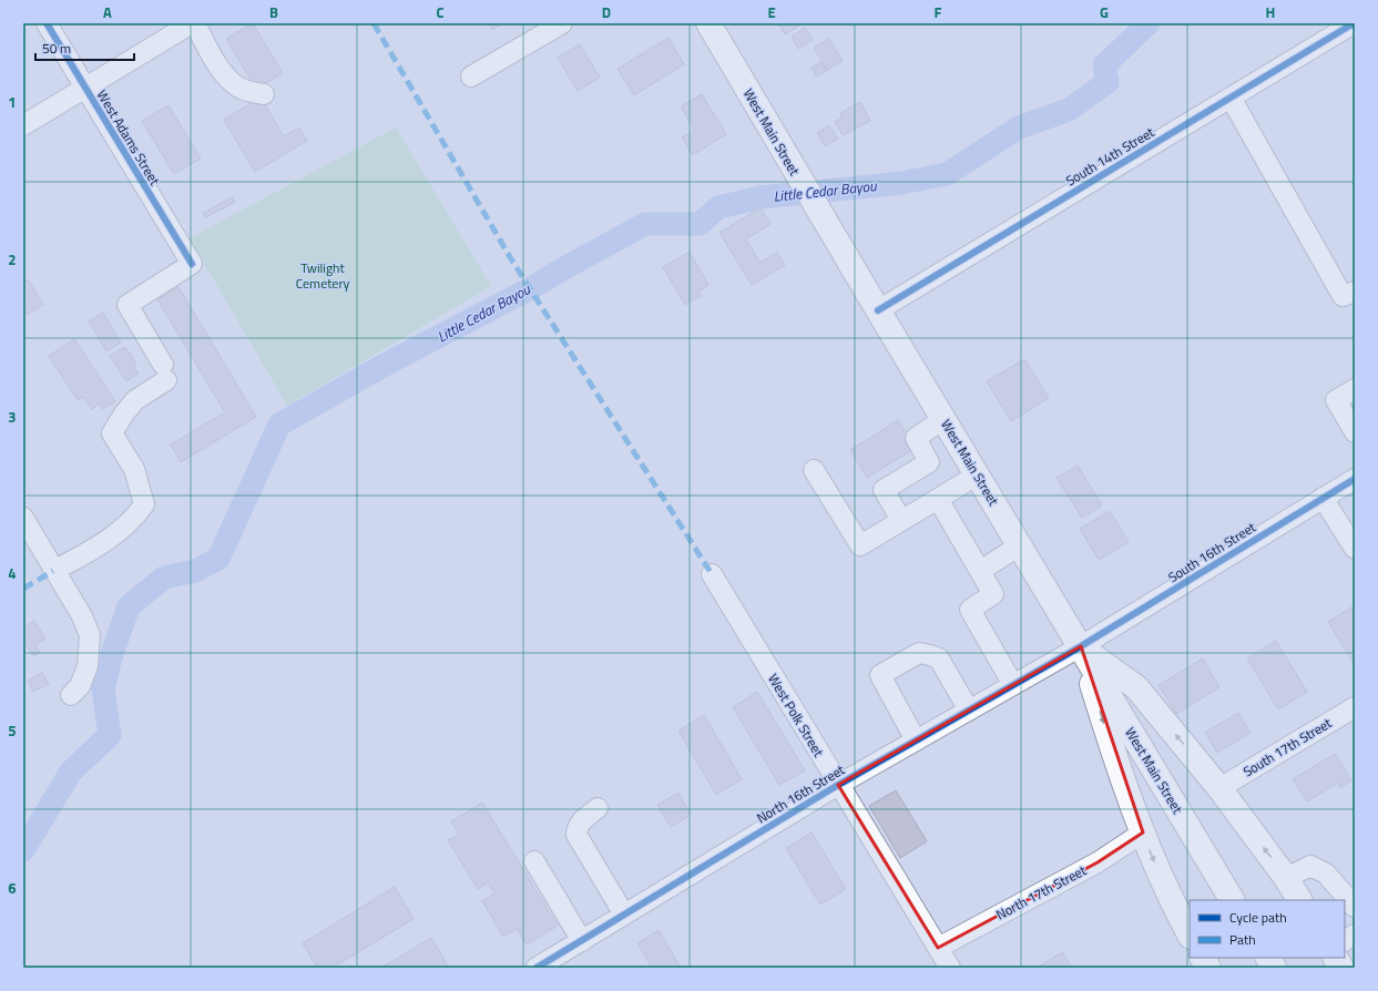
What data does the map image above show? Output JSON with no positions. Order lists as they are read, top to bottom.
{
  "streets": {
    "main road": ["West Main Street"],
    "street": [
      "West Adams Street",
      "South 14th Street",
      "South 16th Street",
      "West Polk Street",
      "South 17th Street",
      "North 16th Street",
      "North 17th Street"
    ]
  },
  "crossings": [
    ["West Main Street", "South 14th Street"],
    ["West Main Street", "South 16th Street"],
    ["West Main Street", "North 16th Street"],
    ["South 16th Street", "North 16th Street"],
    ["West Polk Street", "North 16th Street"],
    ["West Polk Street", "North 17th Street"]
  ],
  "water": ["Little Cedar Bayou"],
  "parks": ["Twilight Cemetery"],
  "legend": ["Cycle path", "Path"],
  "scale_bar": "50 m",
  "grid": {
    "columns": [
      "A",
      "B",
      "C",
      "D",
      "E",
      "F",
      "G",
      "H"
    ],
    "rows": [
      "1",
      "2",
      "3",
      "4",
      "5",
      "6"
    ]
  }
}
